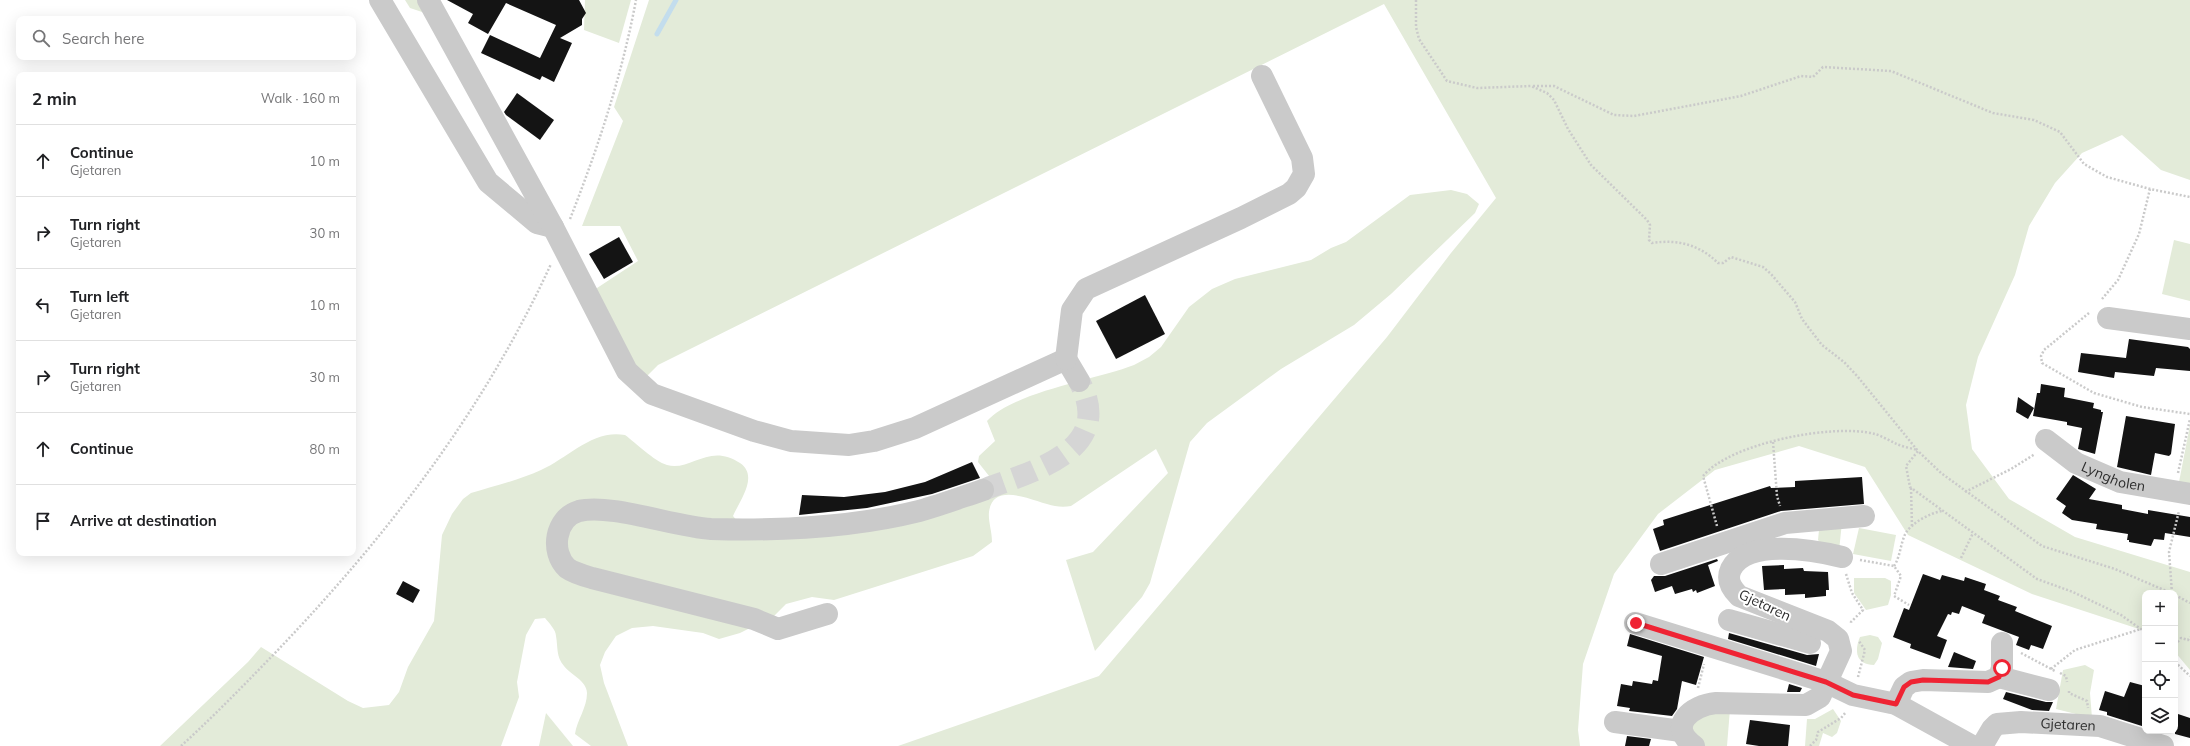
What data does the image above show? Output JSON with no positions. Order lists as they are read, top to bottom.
{
  "streets": {
    "street": ["Lyngholen", "Gjetaren"]
  },
  "page": {
    "search": "Search here",
    "heading": ["2 min", "Walk · 160 m"],
    "list": [
      ["Continue", "Gjetaren", "10 m"],
      ["Turn right", "Gjetaren", "30 m"],
      ["Turn left", "Gjetaren", "10 m"],
      ["Turn right", "Gjetaren", "30 m"],
      ["Continue", "80 m"],
      "Arrive at destination"
    ],
    "map_buttons": ["+", "−"]
  }
}
